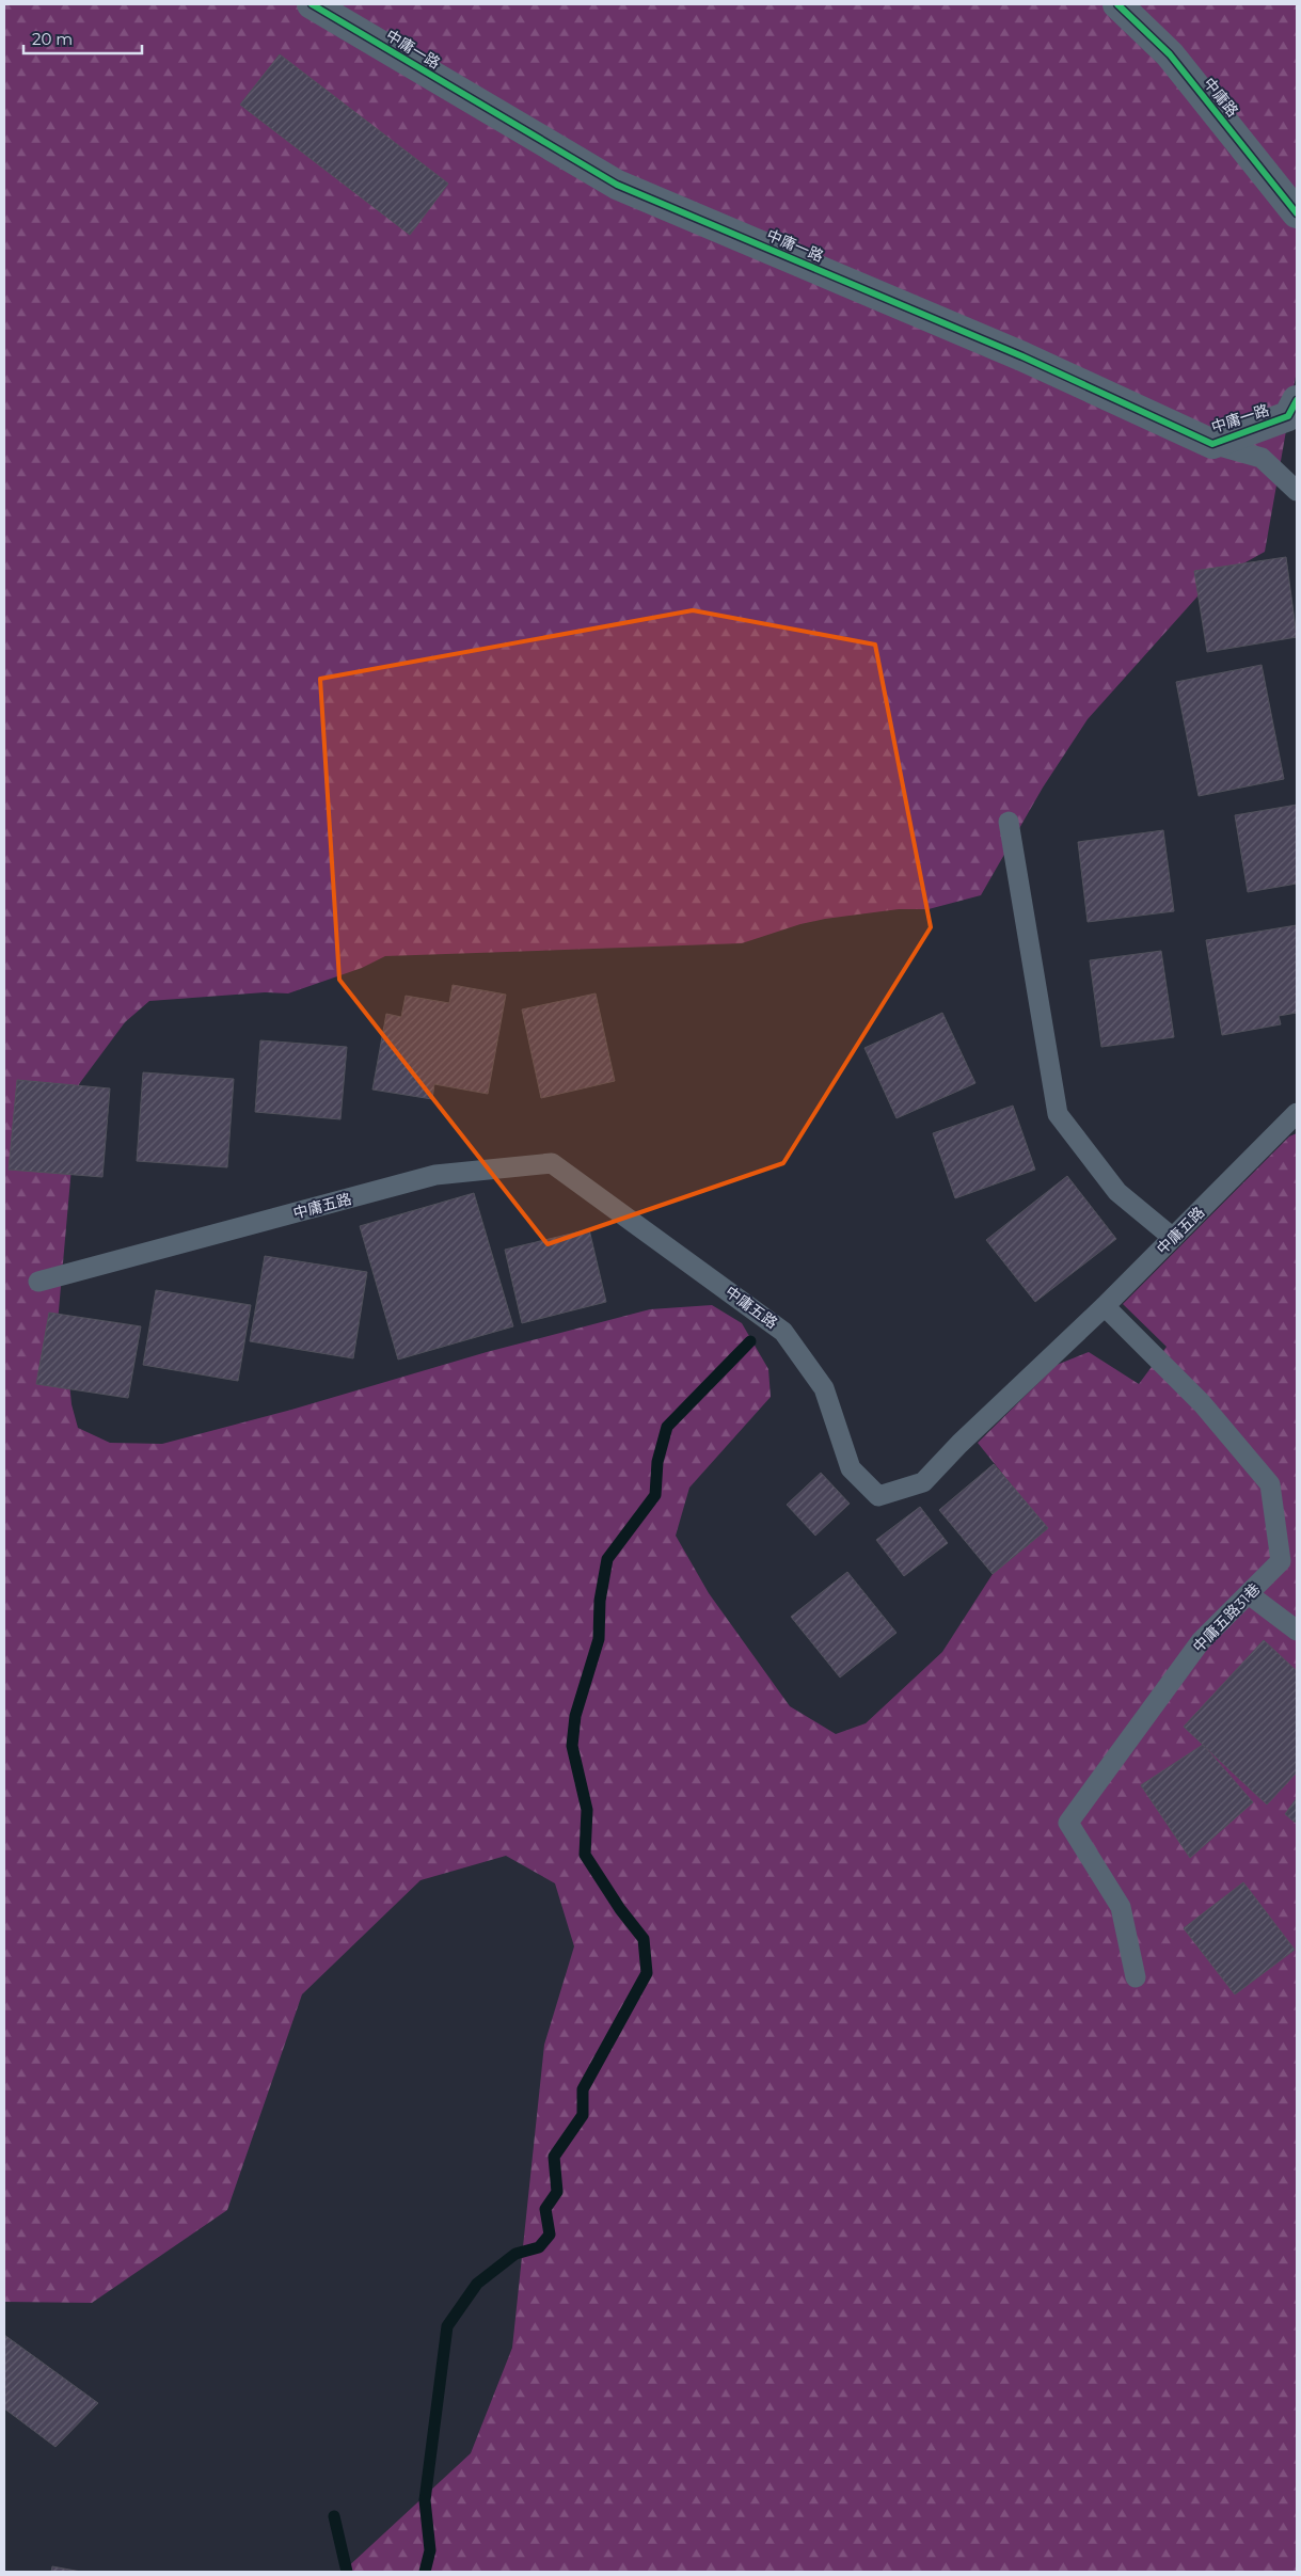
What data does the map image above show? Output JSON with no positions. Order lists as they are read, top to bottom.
{
  "streets": {
    "street": ["中庸一路", "中庸路"],
    "lane": ["中庸五路", "中庸五路31巷"]
  },
  "crossings": [
    ["中庸五路", "中庸五路31巷"]
  ],
  "scale_bar": "20 m"
}
